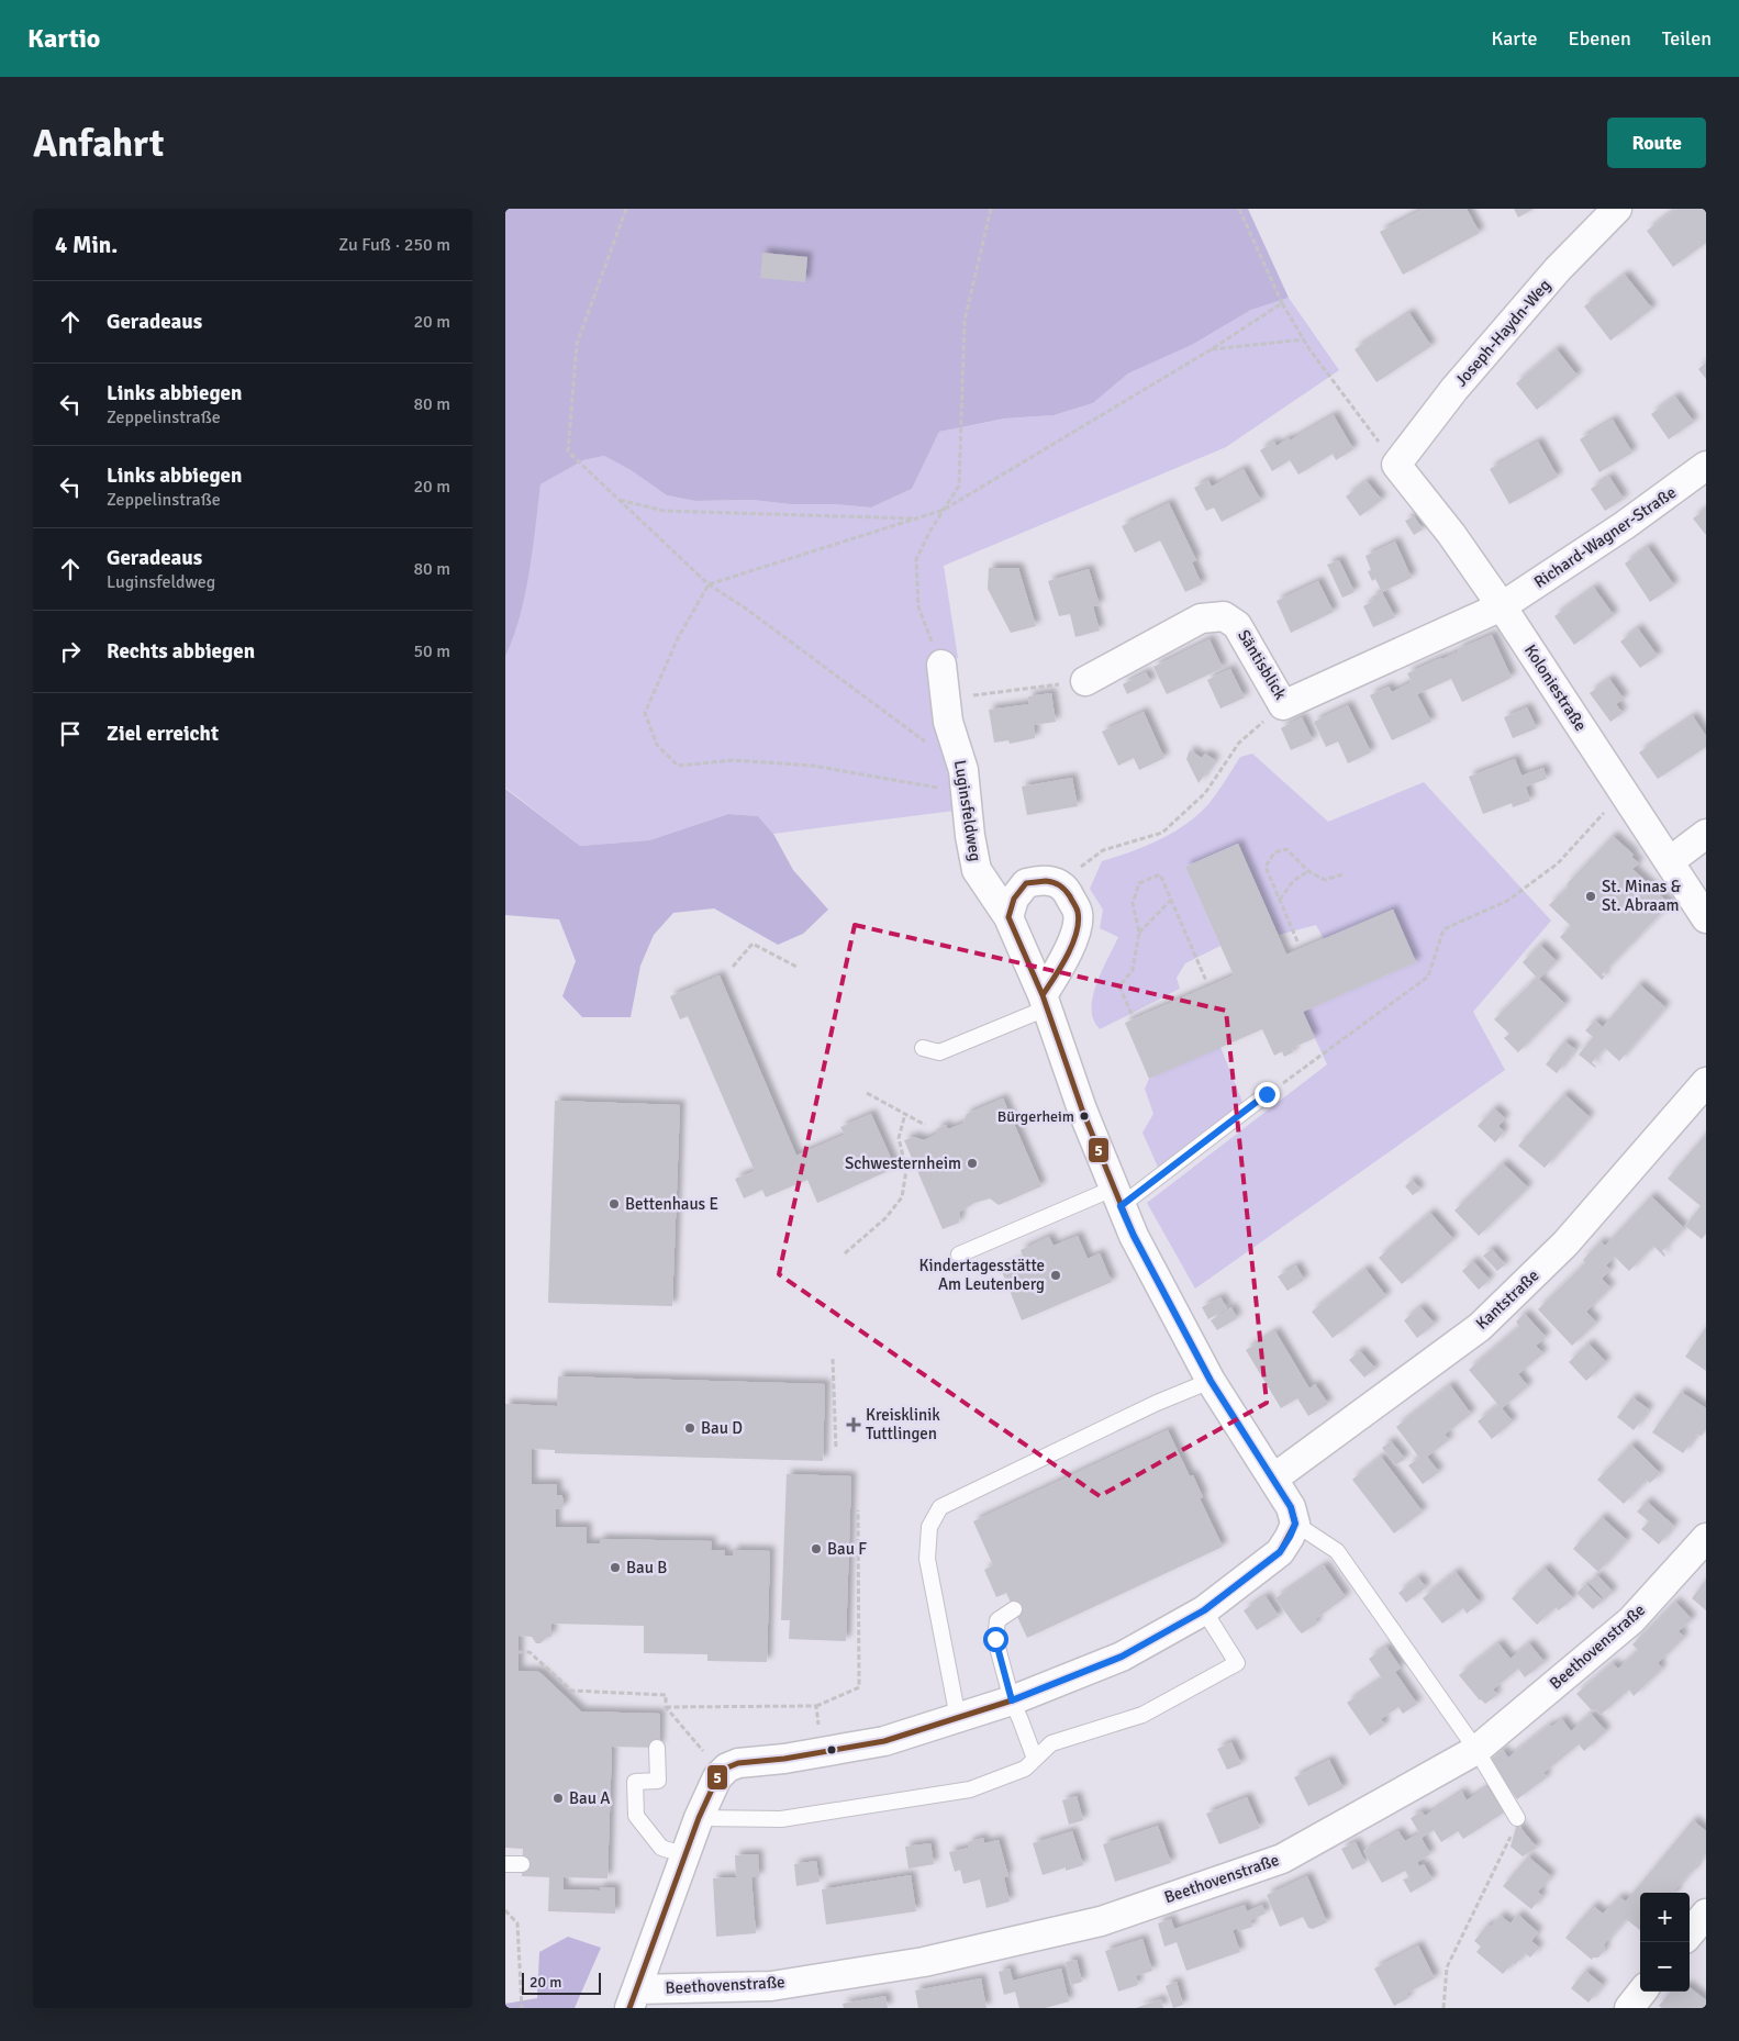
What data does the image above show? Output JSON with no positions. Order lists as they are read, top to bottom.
{
  "streets": {
    "street": [
      "Joseph-Haydn-Weg",
      "Richard-Wagner-Straße",
      "Säntisblick",
      "Koloniestraße",
      "Luginsfeldweg",
      "Kantstraße",
      "Beethovenstraße"
    ]
  },
  "crossings": [
    ["Joseph-Haydn-Weg", "Koloniestraße"],
    ["Richard-Wagner-Straße", "Säntisblick"],
    ["Richard-Wagner-Straße", "Koloniestraße"],
    ["Säntisblick", "Koloniestraße"],
    ["Luginsfeldweg", "Kantstraße"]
  ],
  "places": {
    "other": [
      "St. Minas & St. Abraam",
      "Bürgerheim",
      "Schwesternheim",
      "Bettenhaus E",
      "Kindertagesstätte Am Leutenberg",
      "Bau D",
      "Bau F",
      "Bau B",
      "Bau A"
    ],
    "health": ["Kreisklinik Tuttlingen"]
  },
  "lines": ["transit line 5"],
  "scale_bar": "20 m",
  "page": {
    "header": "Kartio",
    "nav": ["Karte", "Ebenen", "Teilen"],
    "buttons": "Route",
    "title": "Anfahrt",
    "heading": ["4 Min.", "Zu Fuß · 250 m"],
    "list": [
      ["Geradeaus", "20 m"],
      ["Links abbiegen", "Zeppelinstraße", "80 m"],
      ["Links abbiegen", "Zeppelinstraße", "20 m"],
      ["Geradeaus", "Luginsfeldweg", "80 m"],
      ["Rechts abbiegen", "50 m"],
      "Ziel erreicht"
    ],
    "map_buttons": ["+", "−"],
    "scale": "20 m"
  }
}
